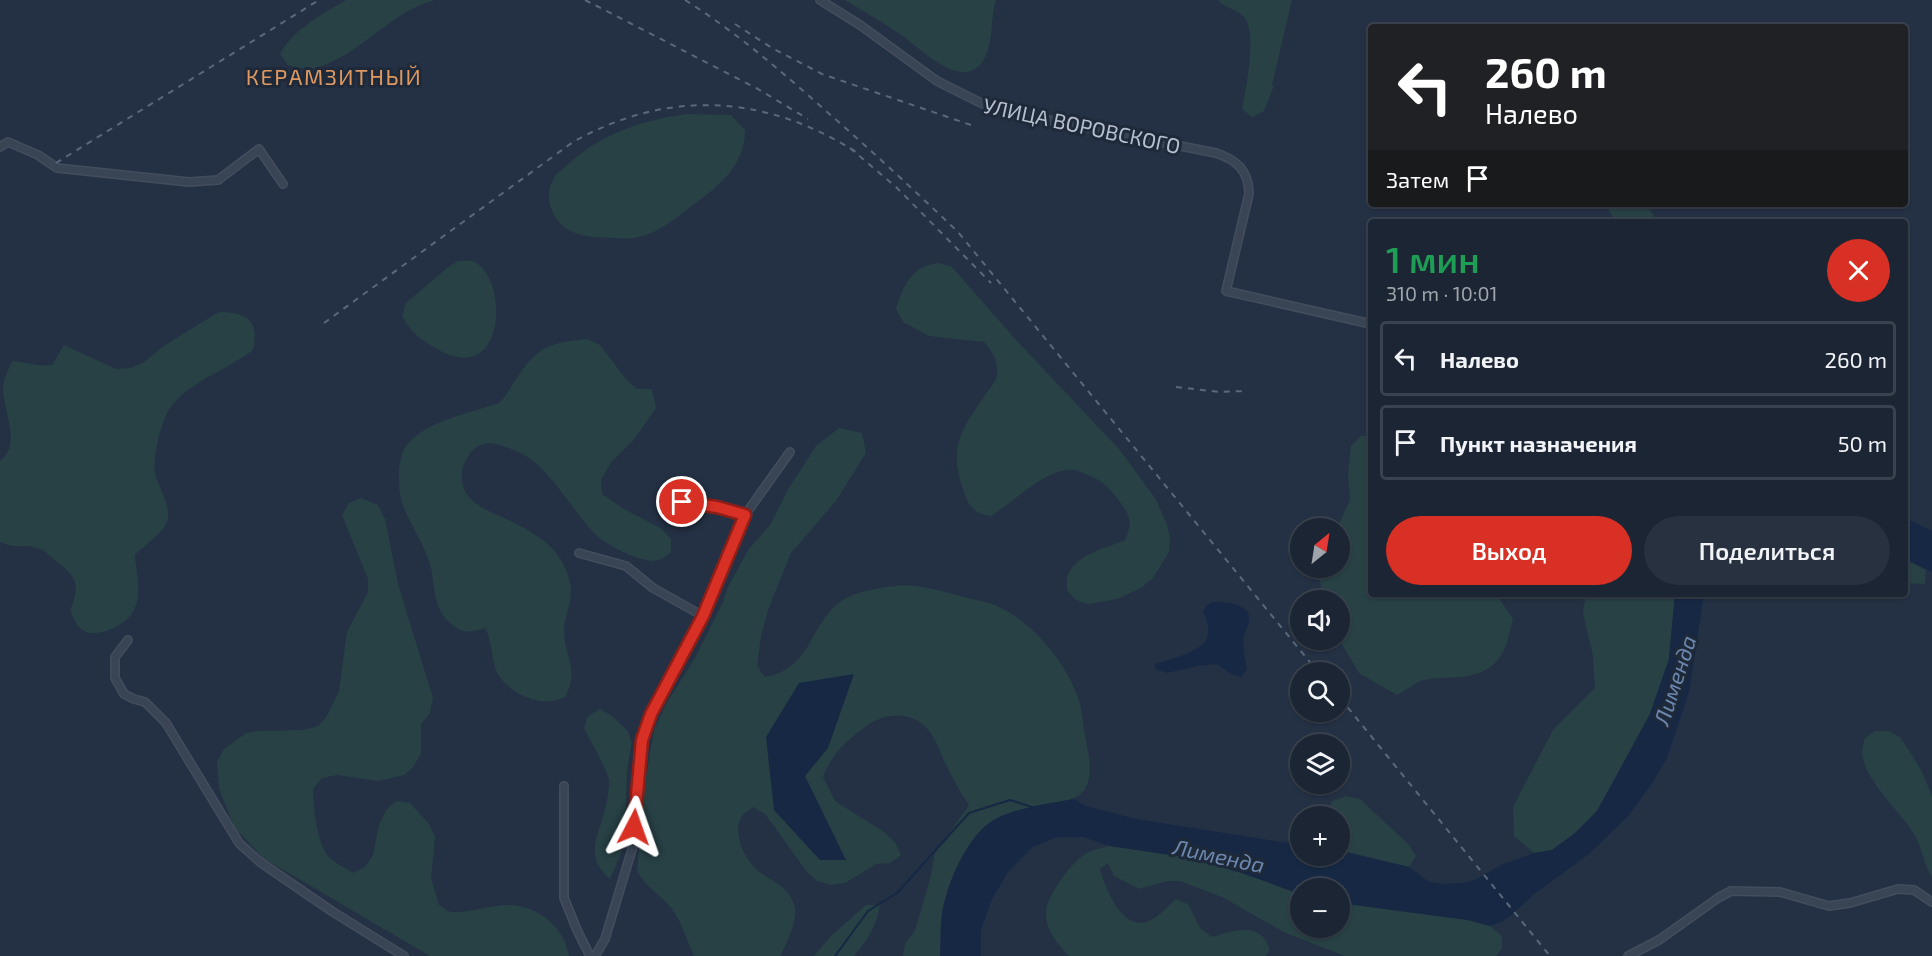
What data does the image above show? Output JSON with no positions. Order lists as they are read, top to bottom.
{
  "streets": {
    "street": ["УЛИЦА ВОРОВСКОГО"]
  },
  "districts": ["КЕРАМЗИТНЫЙ"],
  "water": ["Лименда"],
  "north": "top right",
  "page": {
    "turn": ["260 m", "Налево"],
    "then": "Затем",
    "heading": ["1 мин", "310 m · 10:01"],
    "list": [
      {
        "name": "Налево",
        "value": "260 m"
      },
      {
        "name": "Пункт назначения",
        "value": "50 m"
      }
    ],
    "buttons": ["Выход", "Поделиться"],
    "map_buttons": ["+", "−"]
  }
}
